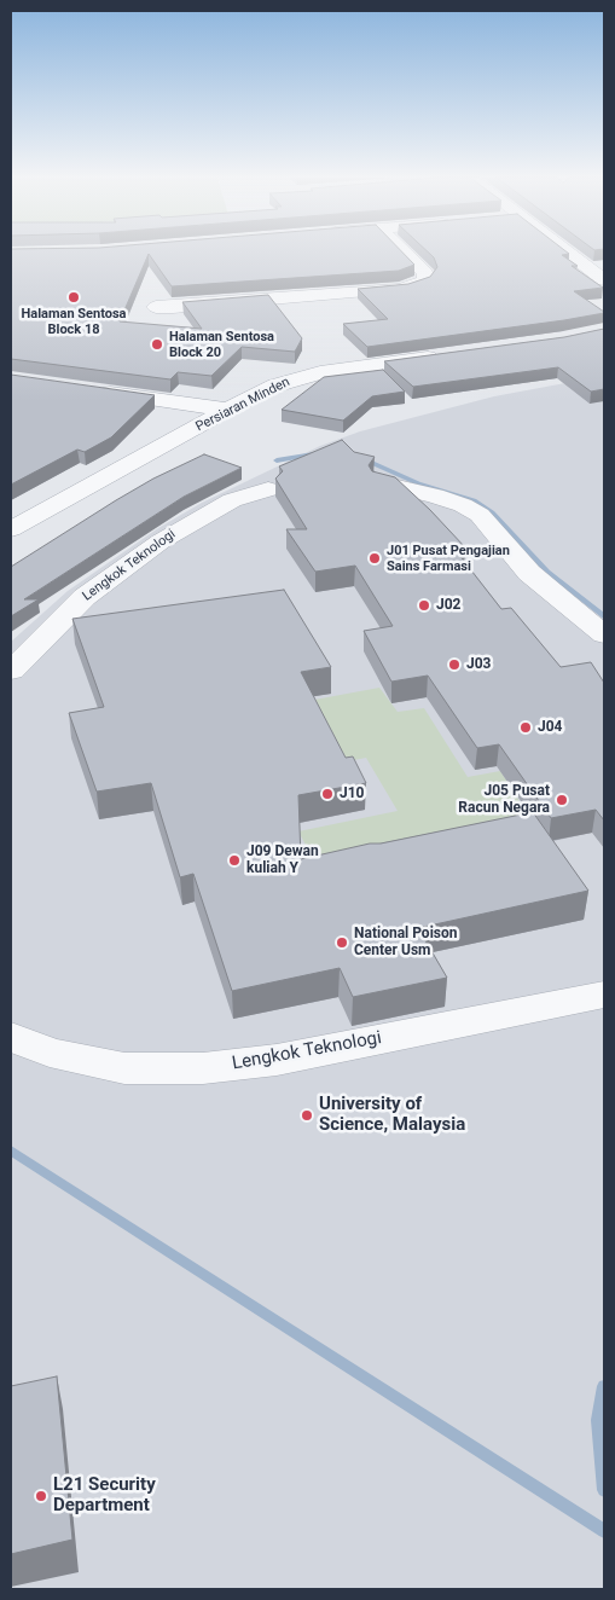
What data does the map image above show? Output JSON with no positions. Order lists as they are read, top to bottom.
{
  "streets": {
    "street": ["Persiaran Minden", "Lengkok Teknologi"]
  },
  "places": [
    "Halaman Sentosa Block 18",
    "Halaman Sentosa Block 20",
    "J01 Pusat Pengajian Sains Farmasi",
    "J02",
    "J03",
    "J04",
    "J10",
    "J05 Pusat Racun Negara",
    "J09 Dewan kuliah Y",
    "National Poison Center Usm",
    "University of Science, Malaysia",
    "L21 Security Department"
  ]
}
